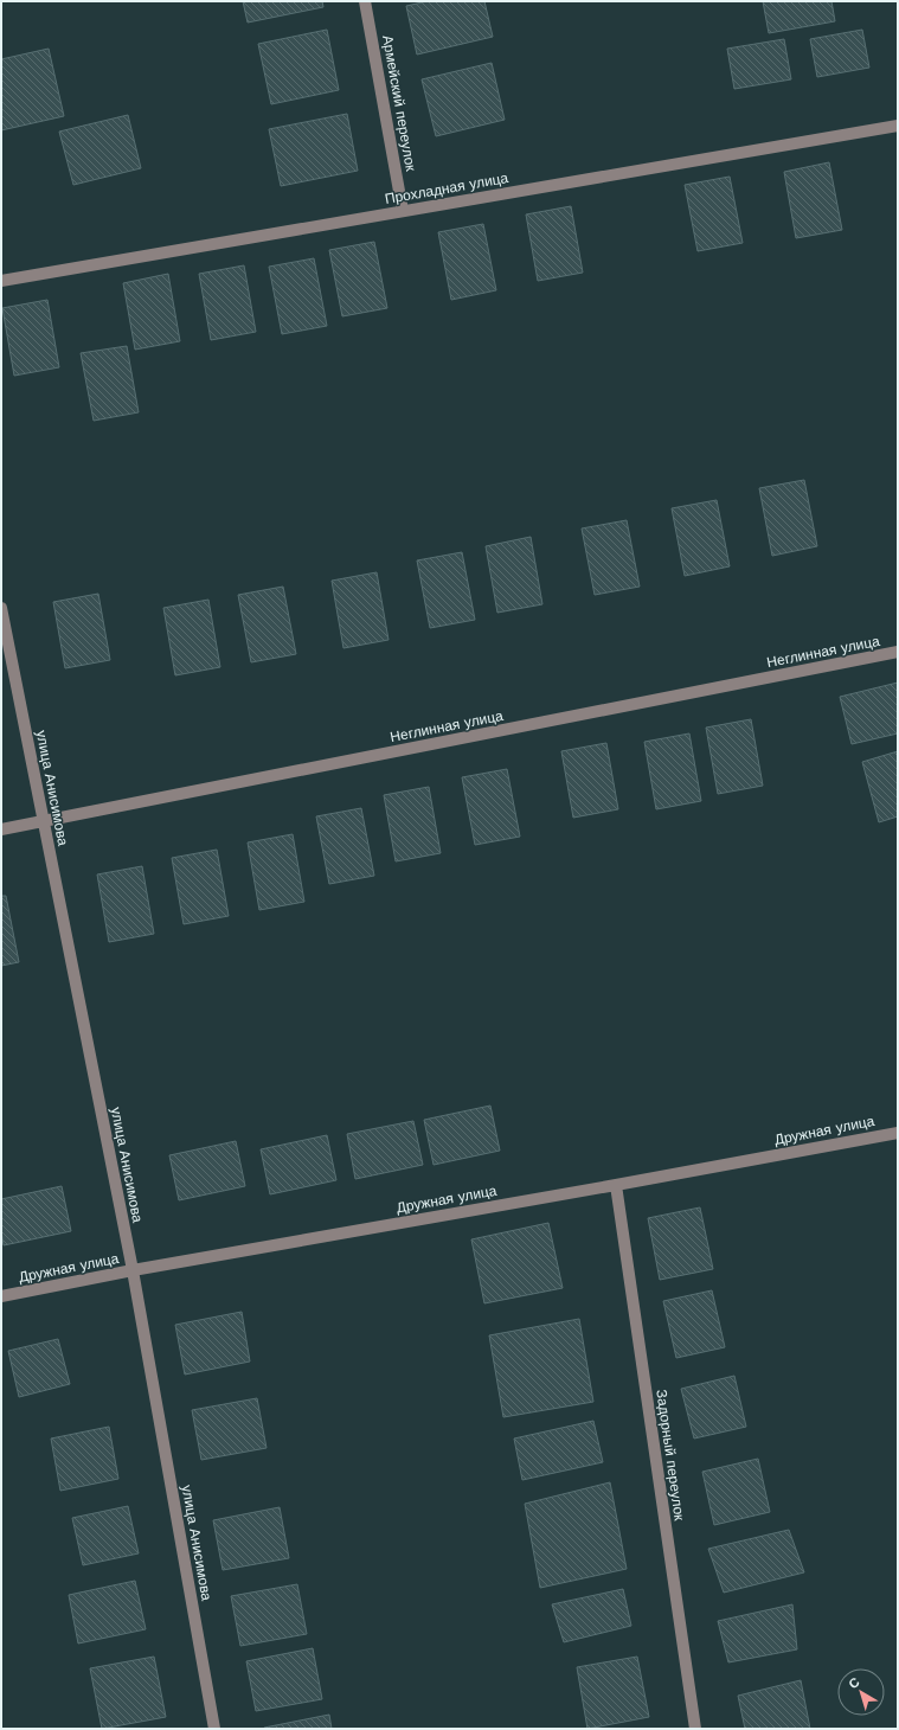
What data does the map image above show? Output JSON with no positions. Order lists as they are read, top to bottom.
{
  "streets": {
    "street": [
      "Армейский переулок",
      "Прохладная улица",
      "Неглинная улица",
      "улица Анисимова",
      "Дружная улица",
      "Задорный переулок"
    ]
  },
  "crossings": [
    ["Армейский переулок", "Прохладная улица"],
    ["Неглинная улица", "улица Анисимова"],
    ["улица Анисимова", "Дружная улица"],
    ["Дружная улица", "Задорный переулок"]
  ],
  "north": "top left"
}
